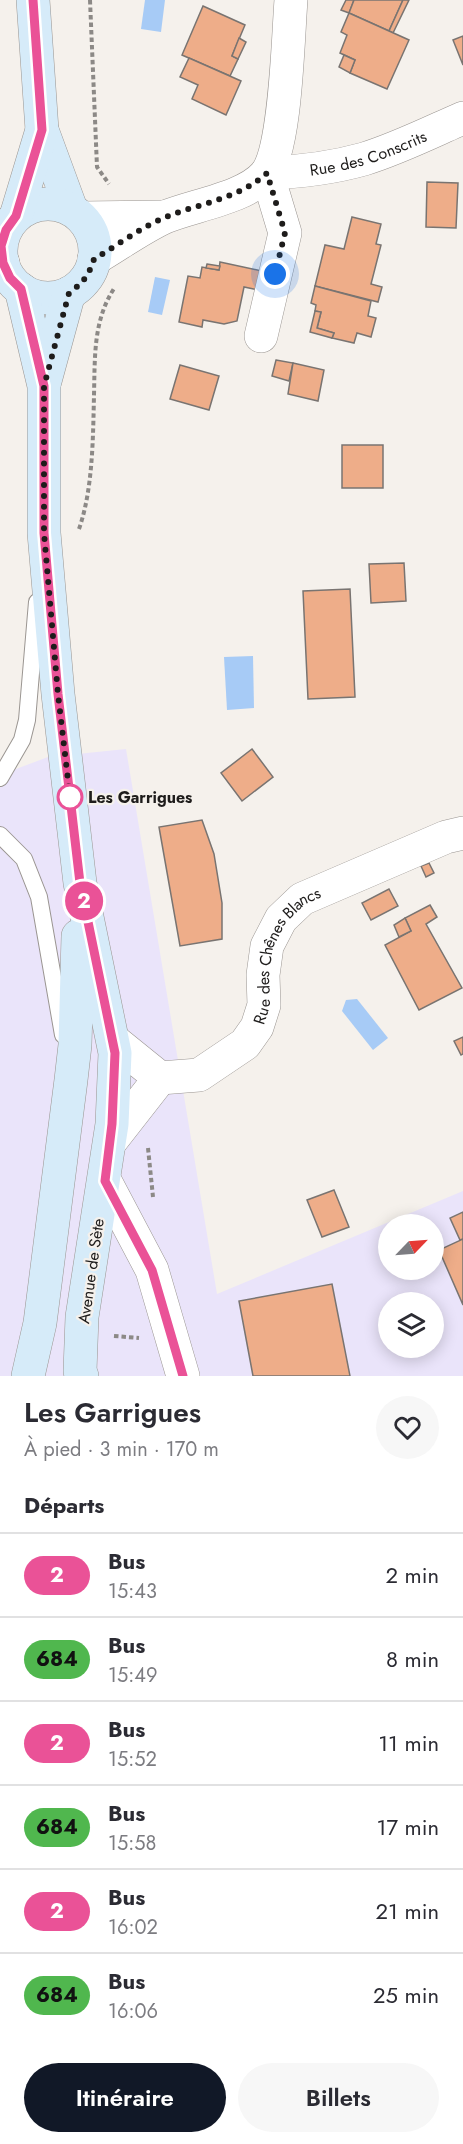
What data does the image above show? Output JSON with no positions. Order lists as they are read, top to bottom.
{
  "streets": {
    "main road": ["Avenue de Sète"],
    "street": ["Rue des Conscrits", "Rue des Chênes Blancs"]
  },
  "places": ["Les Garrigues"],
  "lines": ["bus line 2"],
  "north": "top right",
  "page": {
    "on_map": "2",
    "heading": [
      ["Les Garrigues", "À pied · 3 min · 170 m"],
      "Départs"
    ],
    "list": [
      {
        "mark": "2",
        "name": "Bus",
        "note": "15:43",
        "value": "2 min"
      },
      {
        "mark": "684",
        "name": "Bus",
        "note": "15:49",
        "value": "8 min"
      },
      {
        "mark": "2",
        "name": "Bus",
        "note": "15:52",
        "value": "11 min"
      },
      {
        "mark": "684",
        "name": "Bus",
        "note": "15:58",
        "value": "17 min"
      },
      {
        "mark": "2",
        "name": "Bus",
        "note": "16:02",
        "value": "21 min"
      },
      {
        "mark": "684",
        "name": "Bus",
        "note": "16:06",
        "value": "25 min"
      }
    ],
    "buttons": ["Itinéraire", "Billets"]
  }
}
